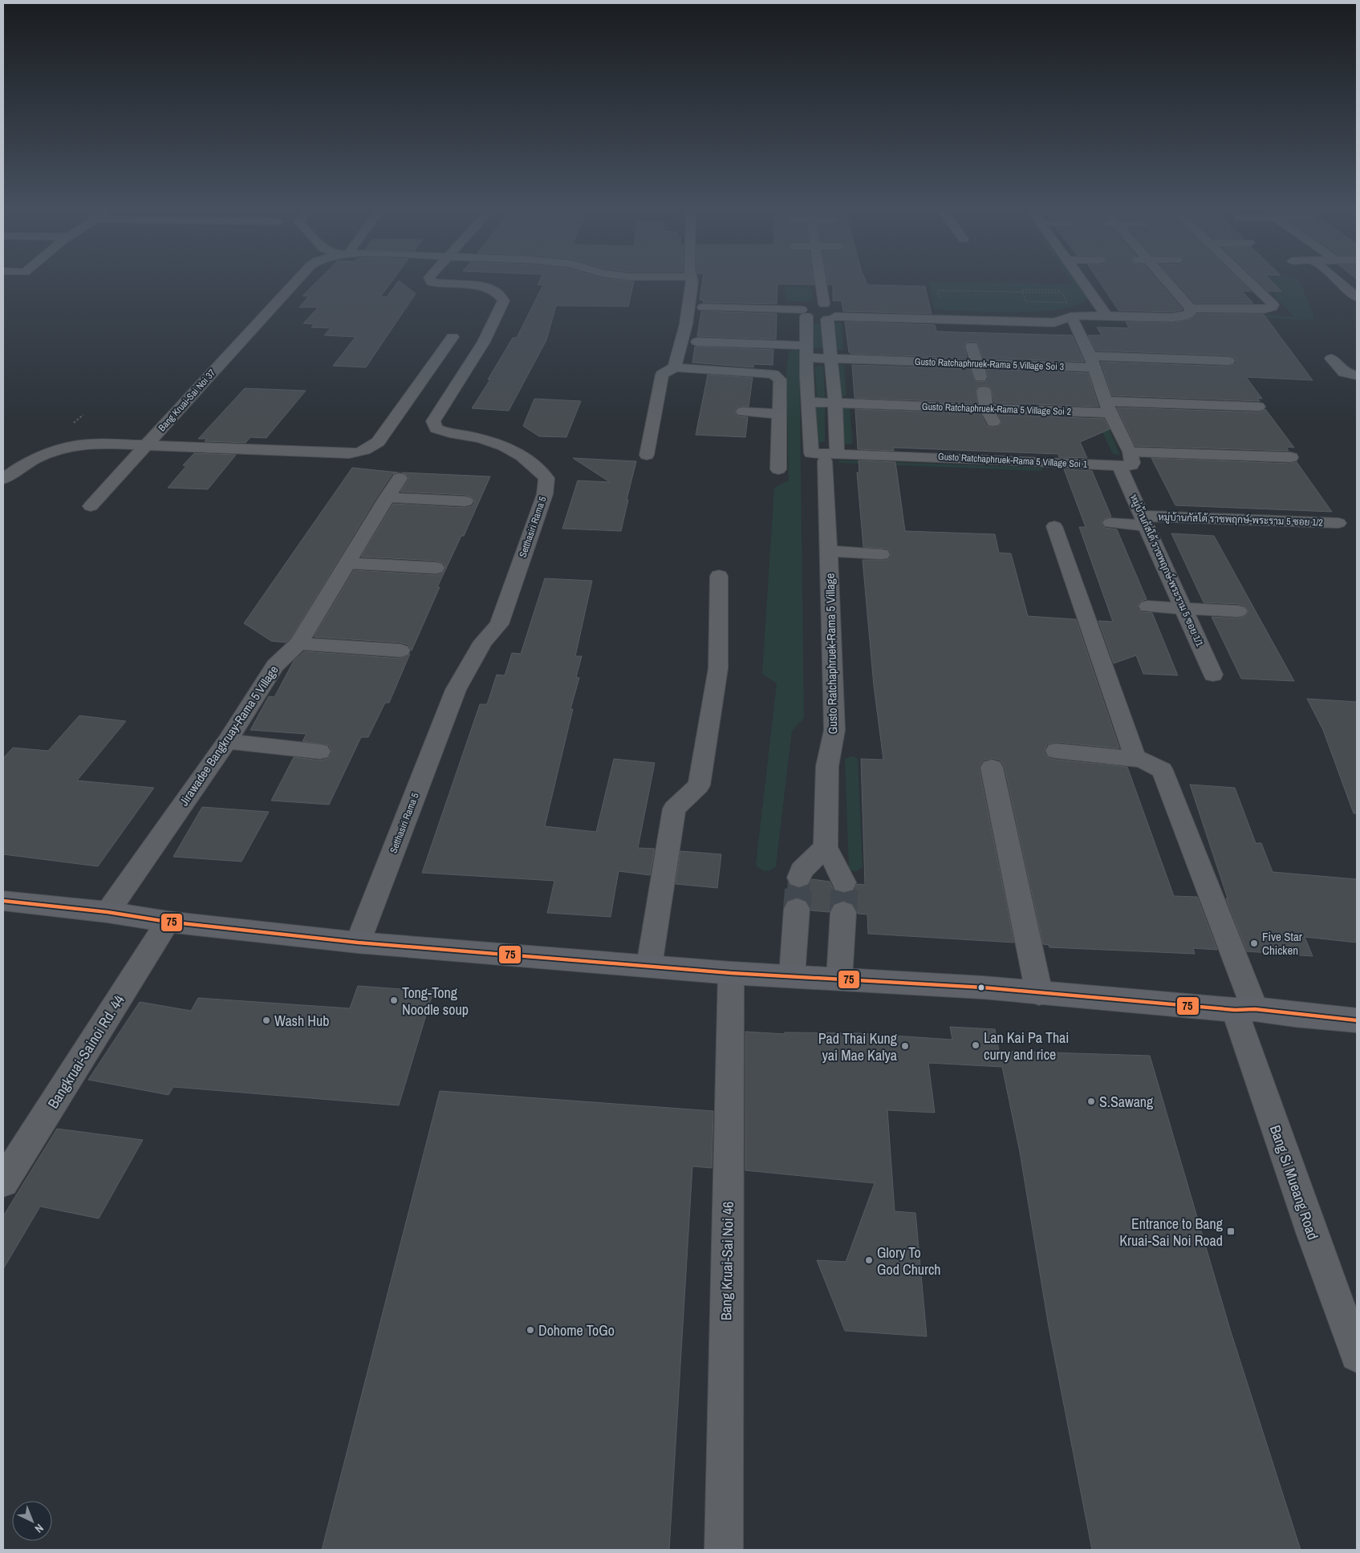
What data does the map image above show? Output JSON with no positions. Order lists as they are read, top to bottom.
{
  "streets": {
    "street": [
      "Gusto Ratchaphruek-Rama 5 Village Soi 3",
      "Bang Kruai-Sai Noi 37",
      "Gusto Ratchaphruek-Rama 5 Village Soi 2",
      "Gusto Ratchaphruek-Rama 5 Village Soi 1",
      "หมู่บ้านกัสโต้ ราชพฤกษ์-พระราม 5 ซอย 1/2",
      "Setthasiri Rama 5",
      "หมู่บ้านกัสโต้ ราชพฤกษ์-พระราม 5 ซอย 1/1",
      "Gusto Ratchaphruek-Rama 5 Village",
      "Jirawadee Bangkruay-Rama 5 Village",
      "Bangkruai-Sainoi Rd. 44",
      "Bang Si Mueang Road",
      "Bang Kruai-Sai Noi 46"
    ]
  },
  "crossings": [
    ["Gusto Ratchaphruek-Rama 5 Village Soi 3", "Gusto Ratchaphruek-Rama 5 Village"],
    ["Gusto Ratchaphruek-Rama 5 Village Soi 2", "Gusto Ratchaphruek-Rama 5 Village"],
    ["Gusto Ratchaphruek-Rama 5 Village Soi 1", "หมู่บ้านกัสโต้ ราชพฤกษ์-พระราม 5 ซอย 1/1"],
    ["Gusto Ratchaphruek-Rama 5 Village Soi 1", "Gusto Ratchaphruek-Rama 5 Village"],
    ["หมู่บ้านกัสโต้ ราชพฤกษ์-พระราม 5 ซอย 1/2", "หมู่บ้านกัสโต้ ราชพฤกษ์-พระราม 5 ซอย 1/1"]
  ],
  "places": {
    "other": [
      "Five Star Chicken",
      "Tong-Tong Noodle soup",
      "Wash Hub",
      "Lan Kai Pa Thai curry and rice",
      "Pad Thai Kung yai Mae Kalya",
      "S.Sawang",
      "Glory To God Church",
      "Dohome ToGo"
    ],
    "transit": ["Entrance to Bang Kruai-Sai Noi Road"]
  },
  "lines": ["transit line 75"],
  "north": "bottom right"
}
